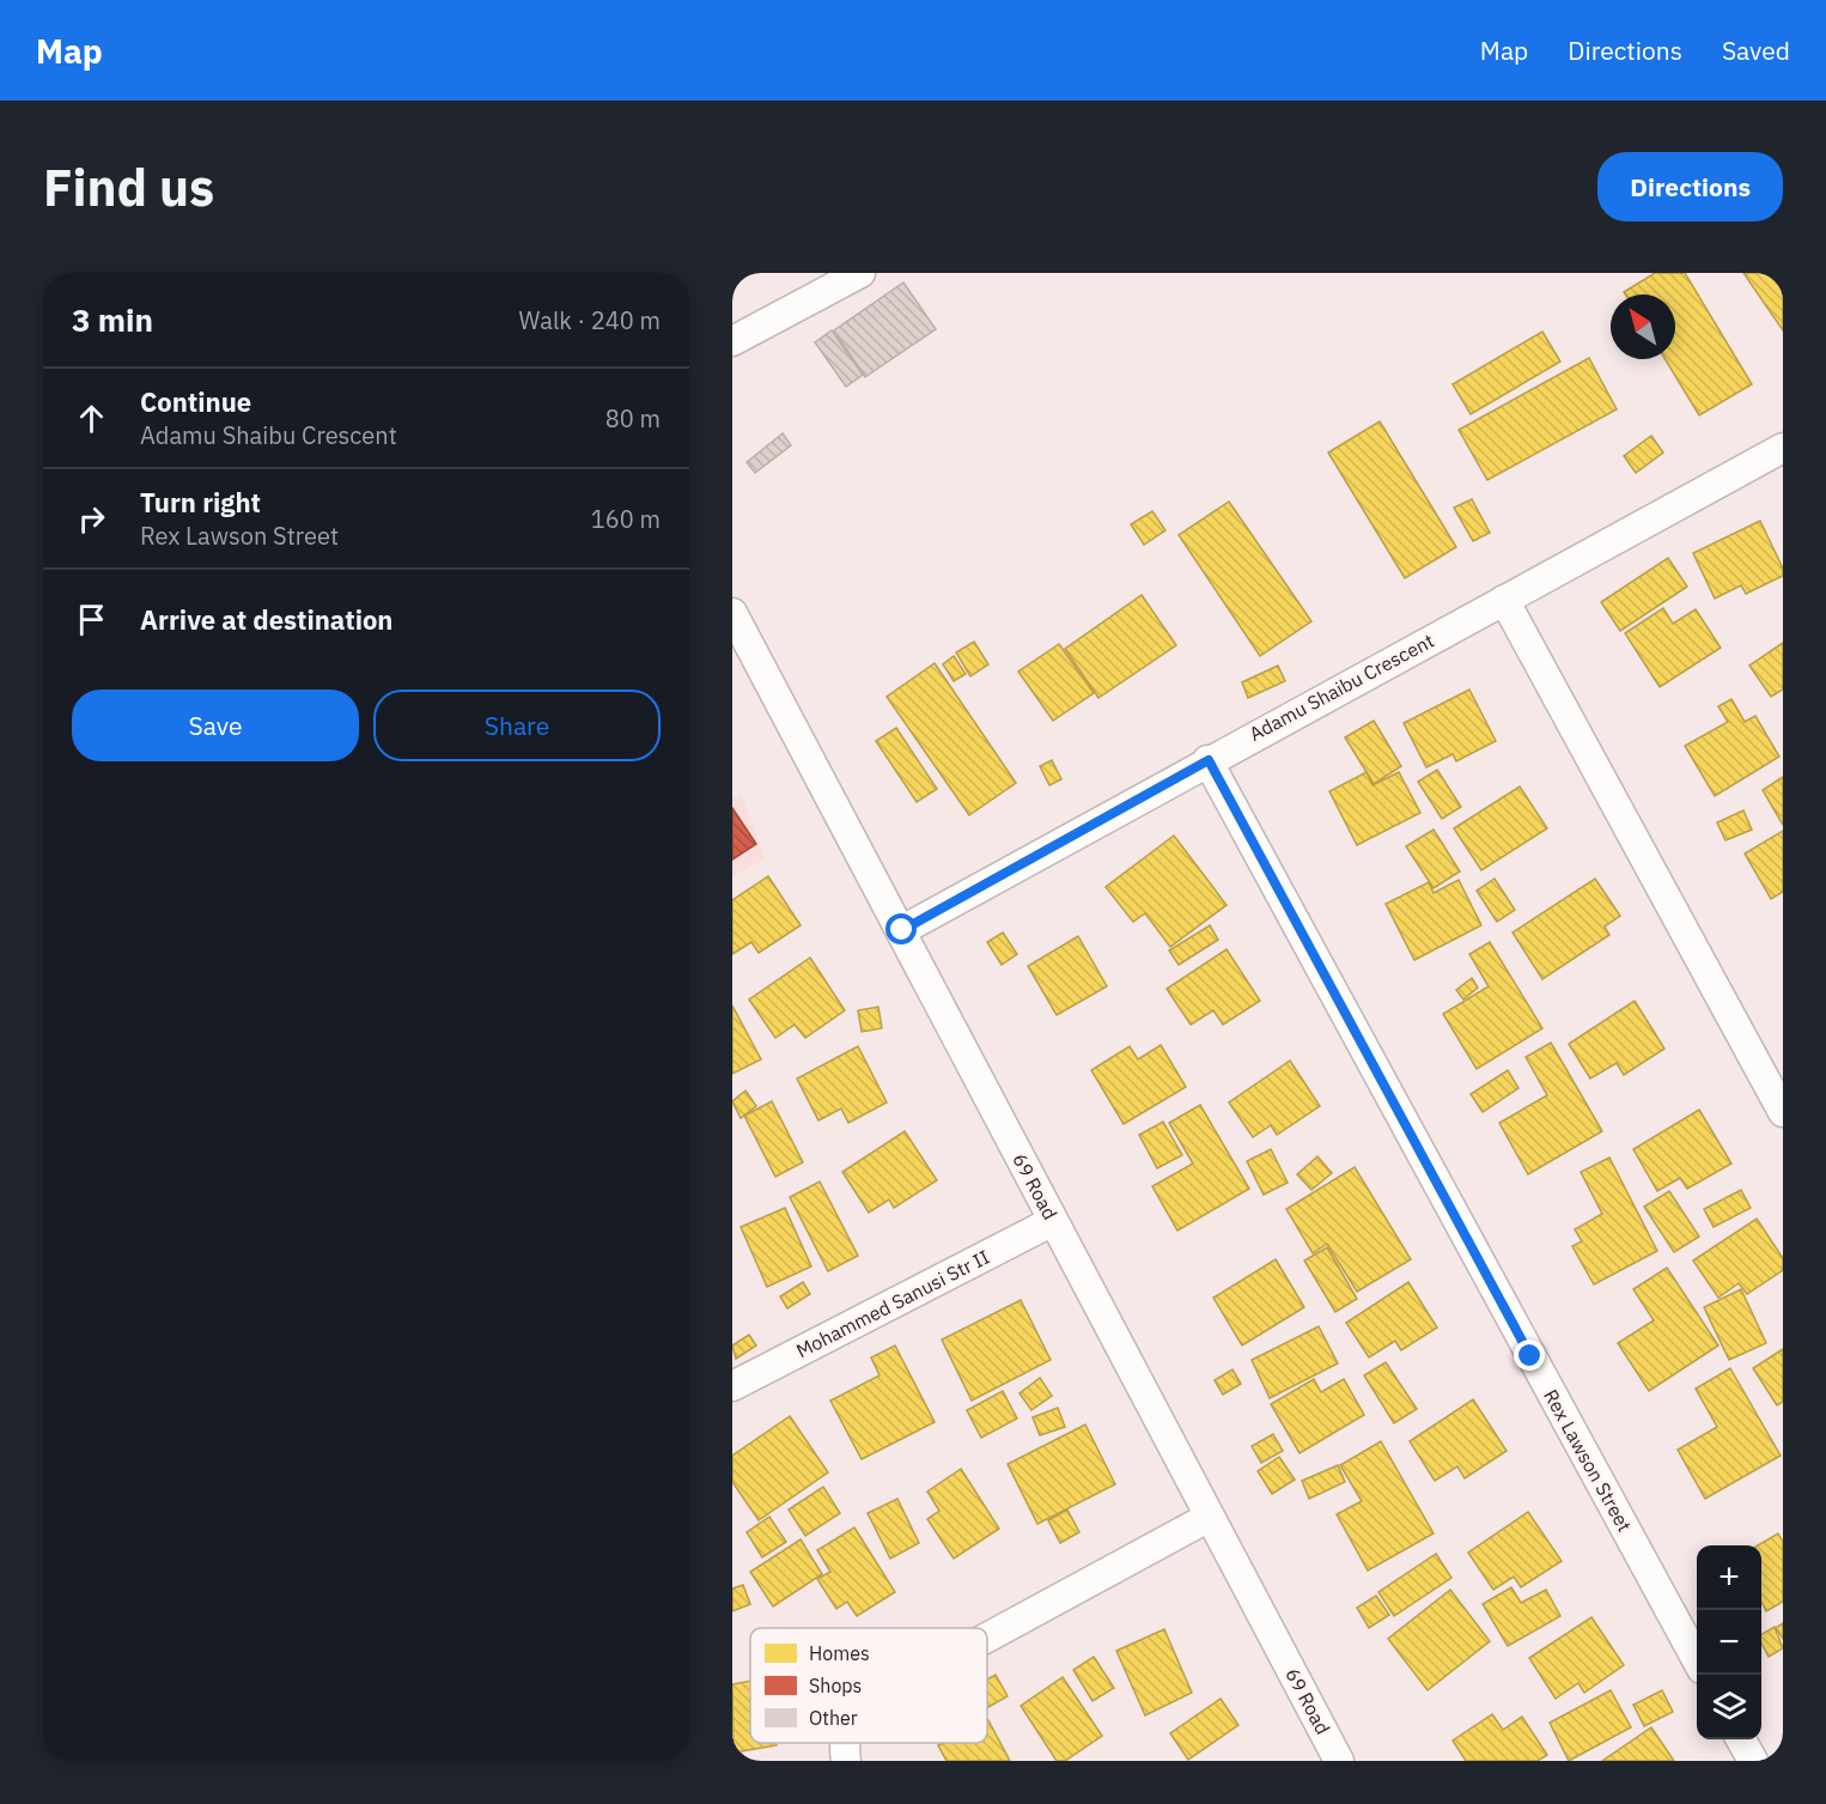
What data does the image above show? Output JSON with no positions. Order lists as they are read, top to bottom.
{
  "streets": {
    "street": [
      "Adamu Shaibu Crescent",
      "69 Road",
      "Mohammed Sanusi Str II",
      "Rex Lawson Street"
    ]
  },
  "crossings": [
    ["Adamu Shaibu Crescent", "69 Road"],
    ["Adamu Shaibu Crescent", "Rex Lawson Street"],
    ["69 Road", "Mohammed Sanusi Str II"]
  ],
  "legend": ["Homes", "Shops", "Other"],
  "north": "top left",
  "page": {
    "header": "Map",
    "nav": ["Map", "Directions", "Saved"],
    "buttons": [
      "Directions",
      ["Save", "Share"]
    ],
    "title": "Find us",
    "heading": ["3 min", "Walk · 240 m"],
    "list": [
      ["Continue", "Adamu Shaibu Crescent", "80 m"],
      ["Turn right", "Rex Lawson Street", "160 m"],
      "Arrive at destination"
    ],
    "map_buttons": ["+", "−"]
  }
}
